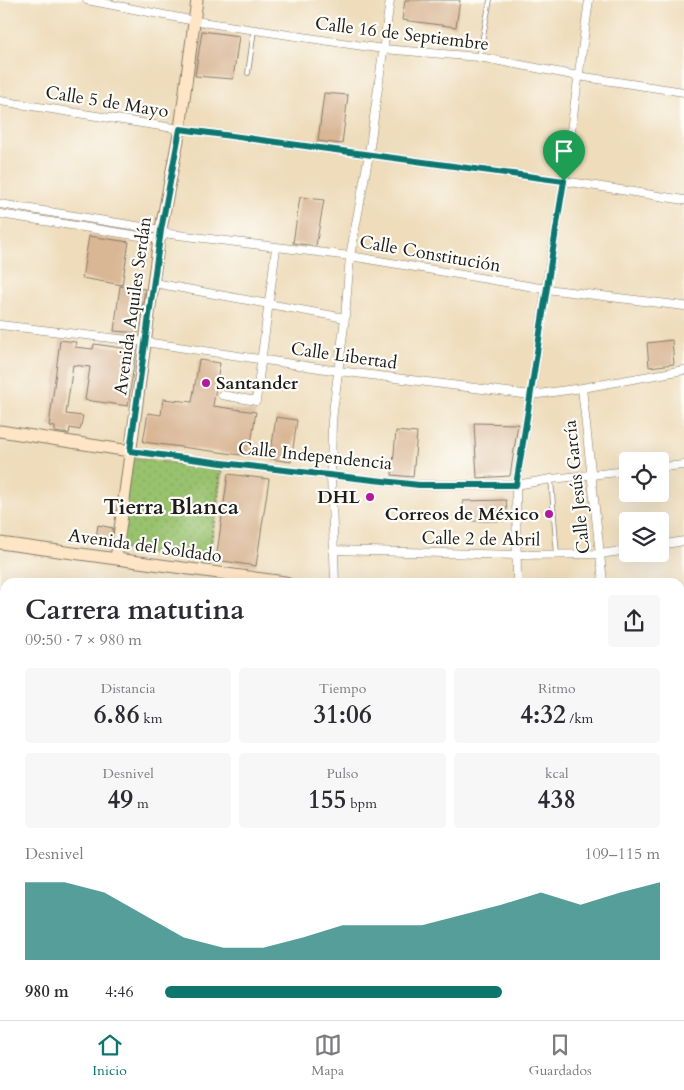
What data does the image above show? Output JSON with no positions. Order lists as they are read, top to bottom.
{
  "streets": {
    "street": [
      "Calle 16 de Septiembre",
      "Calle 5 de Mayo",
      "Calle Constitución",
      "Avenida Aquiles Serdán",
      "Calle Libertad",
      "Calle Independencia",
      "Calle Jesús García",
      "Calle 2 de Abril",
      "Avenida del Soldado"
    ]
  },
  "crossings": [
    ["Calle 16 de Septiembre", "Avenida Aquiles Serdán"],
    ["Calle 5 de Mayo", "Avenida Aquiles Serdán"],
    ["Calle Constitución", "Avenida Aquiles Serdán"],
    ["Avenida Aquiles Serdán", "Calle Libertad"],
    ["Avenida Aquiles Serdán", "Calle Independencia"],
    ["Avenida Aquiles Serdán", "Avenida del Soldado"],
    ["Calle Libertad", "Calle Jesús García"],
    ["Calle Independencia", "Calle Jesús García"],
    ["Calle Jesús García", "Calle 2 de Abril"]
  ],
  "districts": ["Tierra Blanca"],
  "places": ["Santander", "DHL", "Correos de México"],
  "page": {
    "heading": ["Carrera matutina", "09:50 · 7 × 980 m"],
    "stats": [
      ["Distancia", "6.86 km"],
      ["Tiempo", "31:06"],
      ["Ritmo", "4:32 /km"],
      ["Desnivel", "49 m"],
      ["Pulso", "155 bpm"],
      ["kcal", "438"]
    ],
    "chart": ["Desnivel", "109–115 m"],
    "list": [
      {
        "name": "980 m",
        "note": "4:46"
      }
    ],
    "tabs": ["Inicio", "Mapa", "Guardados"]
  }
}
